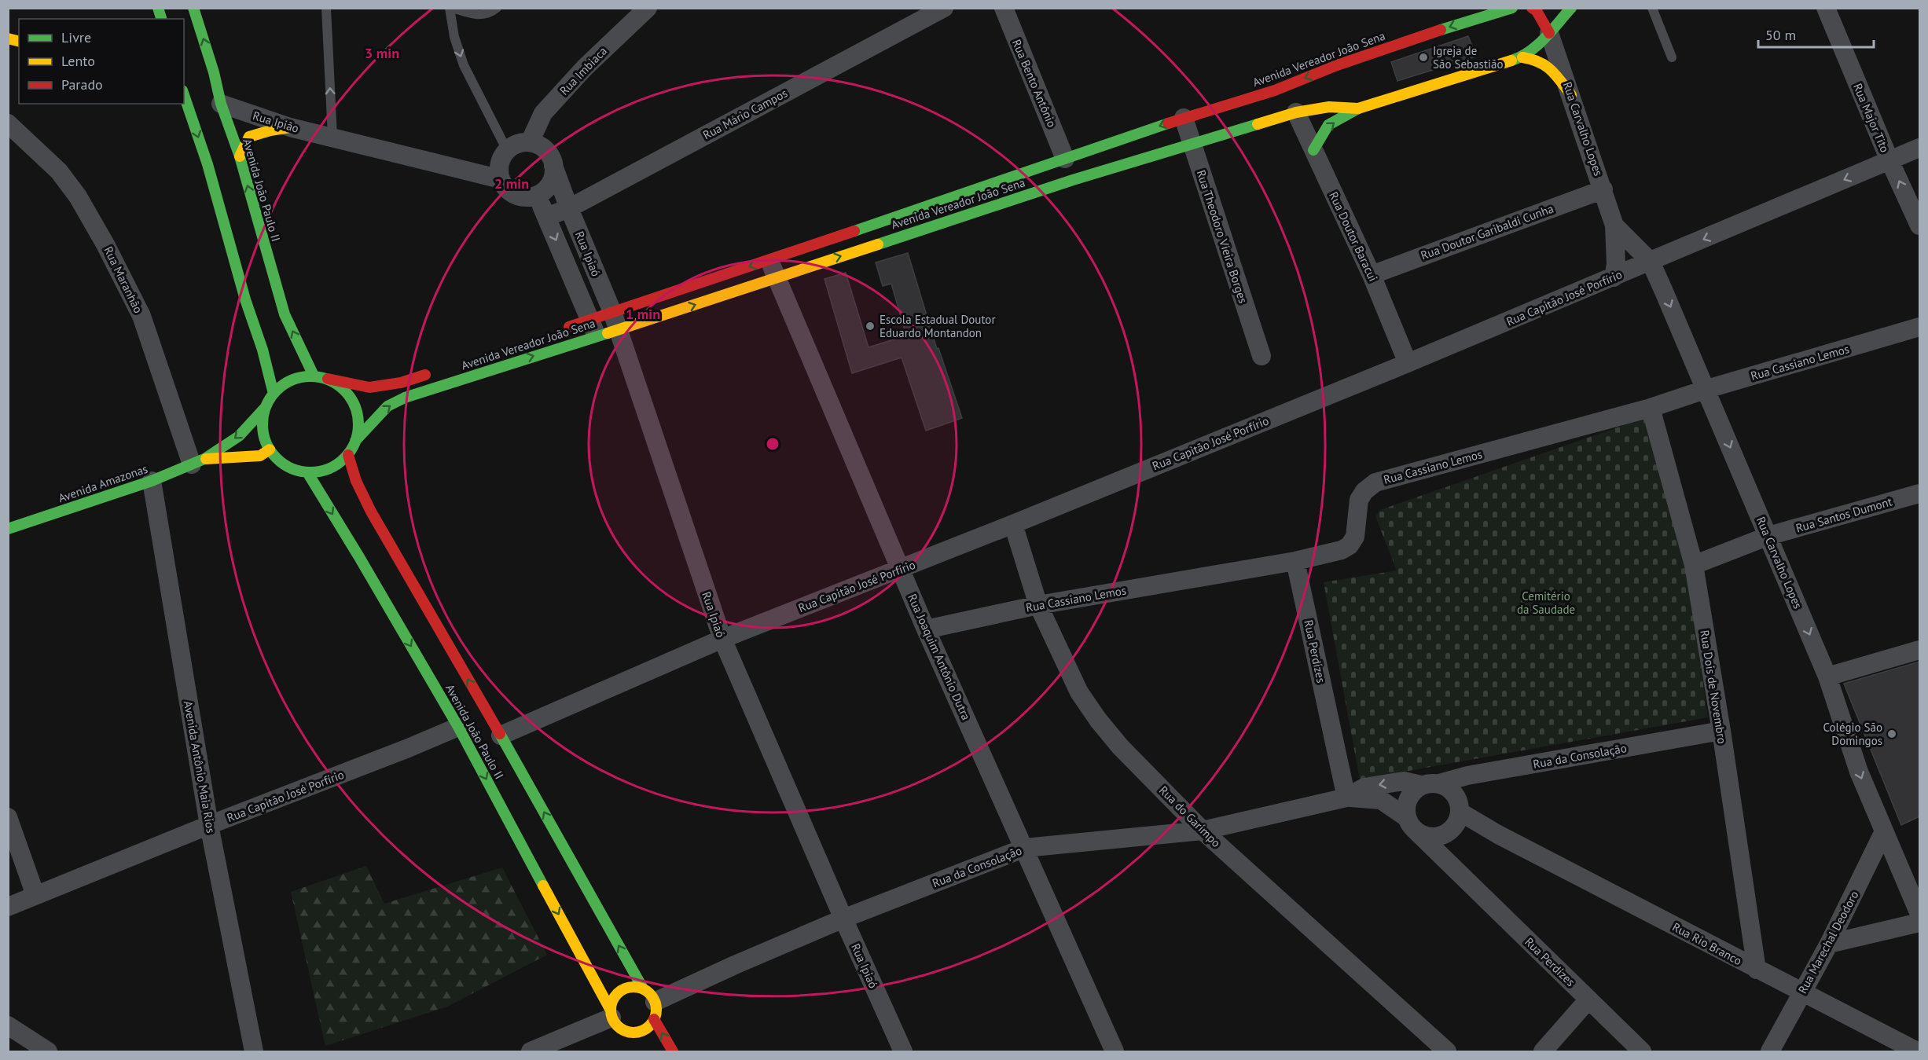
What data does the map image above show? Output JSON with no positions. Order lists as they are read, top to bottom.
{
  "streets": {
    "main road": ["Avenida Vereador João Sena", "Avenida João Paulo II", "Avenida Amazonas"],
    "street": [
      "Rua Imbiaca",
      "Rua Bento Antônio",
      "Rua Mário Campos",
      "Rua Major Tito",
      "Rua Ipião",
      "Rua Carvalho Lopes",
      "Rua Doutor Garibaldi Cunha",
      "Rua Theodoro Vieira Borges",
      "Rua Doutor Baracui",
      "Rua Ipiaó",
      "Rua Maranhão",
      "Rua Capitão José Porfírio",
      "Rua Cassiano Lemos",
      "Rua Santos Dumont",
      "Rua Perdizes",
      "Rua Joaquim Antônio Dutra",
      "Rua Dois de Novembro",
      "Rua da Consolação",
      "Avenida Antônio Maia Rios",
      "Rua do Garimpo",
      "Rua Marechal Deodoro",
      "Rua Rio Branco"
    ]
  },
  "crossings": [
    ["Avenida Vereador João Sena", "Rua Bento Antônio"],
    ["Avenida Vereador João Sena", "Rua Carvalho Lopes"],
    ["Avenida Vereador João Sena", "Avenida João Paulo II"],
    ["Avenida Vereador João Sena", "Rua Theodoro Vieira Borges"],
    ["Avenida Vereador João Sena", "Rua Doutor Baracui"],
    ["Avenida Vereador João Sena", "Rua Ipiaó"],
    ["Avenida Vereador João Sena", "Rua Joaquim Antônio Dutra"],
    ["Rua Imbiaca", "Rua Ipiaó"],
    ["Rua Mário Campos", "Rua Ipiaó"],
    ["Rua Major Tito", "Rua Capitão José Porfírio"],
    ["Rua Ipião", "Avenida João Paulo II"],
    ["Rua Carvalho Lopes", "Rua Doutor Garibaldi Cunha"],
    ["Rua Carvalho Lopes", "Rua Capitão José Porfírio"],
    ["Rua Carvalho Lopes", "Rua Cassiano Lemos"],
    ["Rua Carvalho Lopes", "Rua Santos Dumont"],
    ["Rua Carvalho Lopes", "Rua Marechal Deodoro"],
    ["Avenida João Paulo II", "Rua Capitão José Porfírio"],
    ["Avenida João Paulo II", "Rua da Consolação"],
    ["Rua Doutor Garibaldi Cunha", "Rua Doutor Baracui"],
    ["Rua Doutor Baracui", "Rua Capitão José Porfírio"],
    ["Rua Ipiaó", "Rua Capitão José Porfírio"],
    ["Rua Ipiaó", "Rua da Consolação"],
    ["Rua Maranhão", "Avenida Amazonas"],
    ["Rua Capitão José Porfírio", "Rua Joaquim Antônio Dutra"],
    ["Rua Capitão José Porfírio", "Avenida Antônio Maia Rios"],
    ["Rua Capitão José Porfírio", "Rua do Garimpo"],
    ["Rua Cassiano Lemos", "Rua Perdizes"],
    ["Rua Cassiano Lemos", "Rua Joaquim Antônio Dutra"],
    ["Rua Cassiano Lemos", "Rua Dois de Novembro"],
    ["Rua Cassiano Lemos", "Rua do Garimpo"],
    ["Avenida Amazonas", "Avenida Antônio Maia Rios"],
    ["Rua Santos Dumont", "Rua Dois de Novembro"],
    ["Rua Perdizes", "Rua da Consolação"],
    ["Rua Perdizes", "Rua Rio Branco"],
    ["Rua Joaquim Antônio Dutra", "Rua da Consolação"],
    ["Rua Dois de Novembro", "Rua da Consolação"],
    ["Rua Dois de Novembro", "Rua Rio Branco"],
    ["Rua da Consolação", "Rua do Garimpo"],
    ["Rua da Consolação", "Rua Rio Branco"],
    ["Rua Marechal Deodoro", "Rua Rio Branco"]
  ],
  "one_way": ["Rua Carvalho Lopes"],
  "parks": ["Cemitério da Saudade"],
  "places": ["Igreja de São Sebastião", "Escola Estadual Doutor Eduardo Montandon", "Colégio São Domingos"],
  "legend": ["Livre", "Lento", "Parado"],
  "scale_bar": "50 m",
  "rings": ["3 min", "2 min", "1 min"]
}
